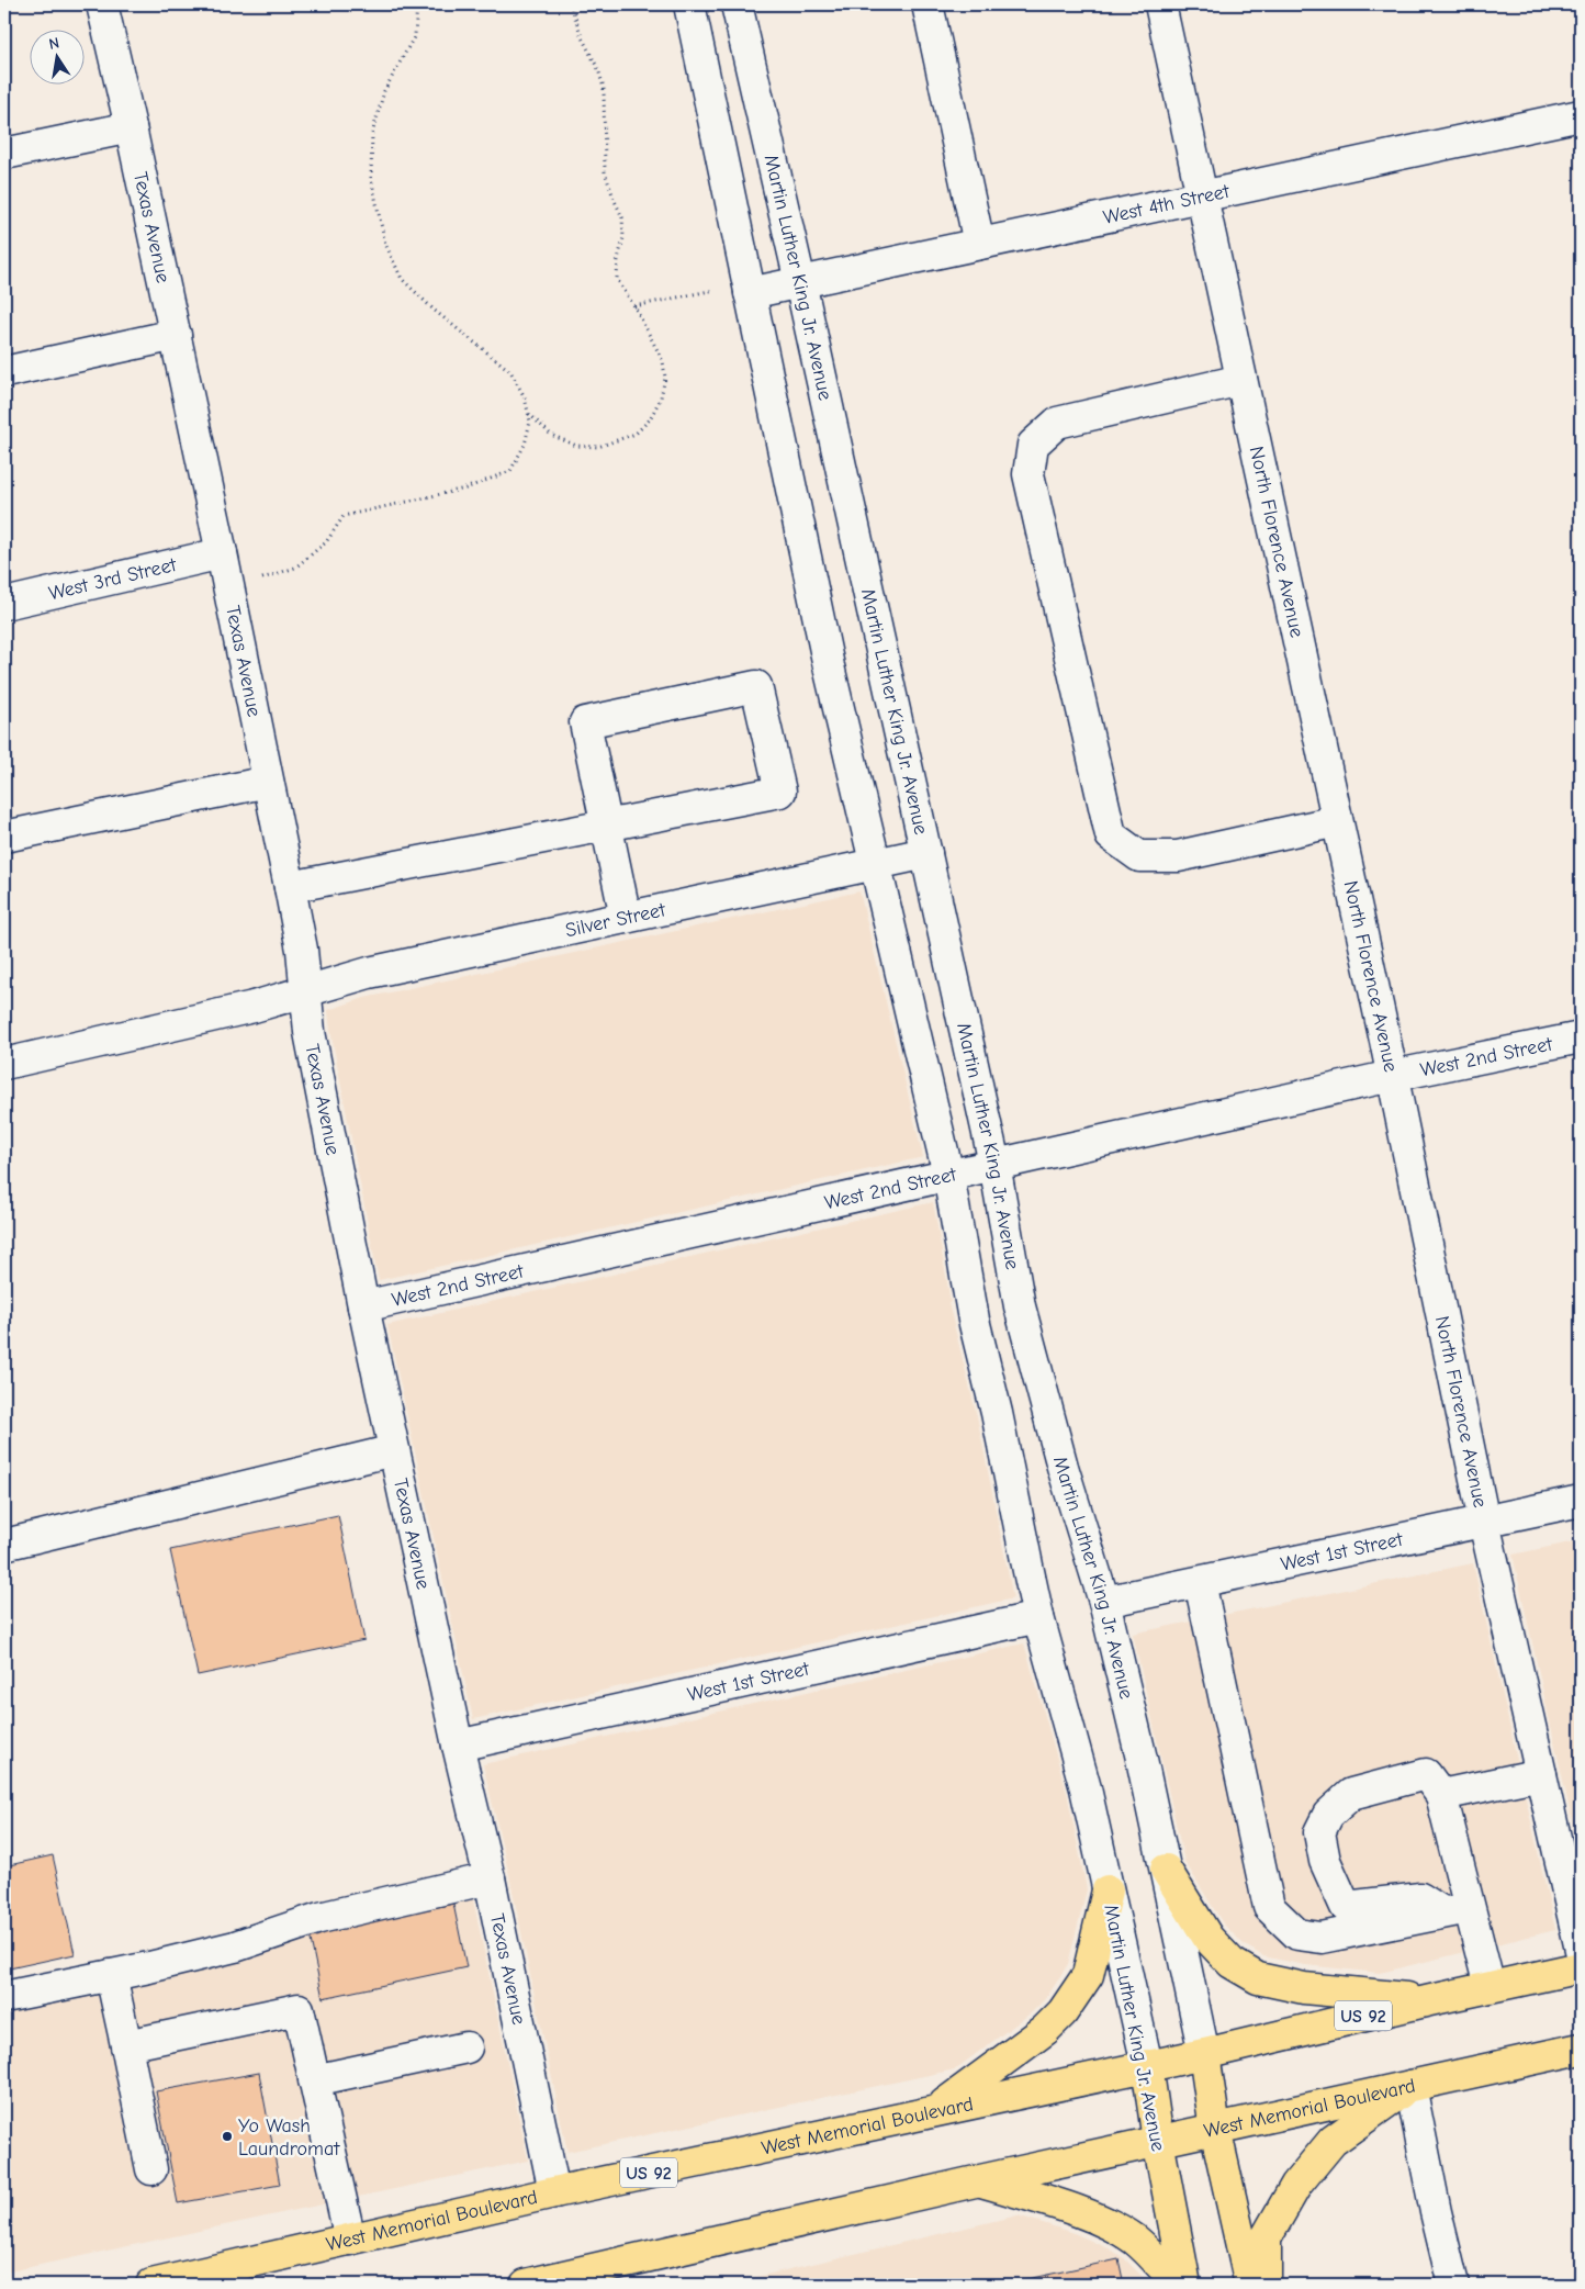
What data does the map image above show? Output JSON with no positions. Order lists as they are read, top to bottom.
{
  "streets": {
    "main road": ["Martin Luther King Jr. Avenue", "US 92", "West Memorial Boulevard"],
    "street": [
      "West 4th Street",
      "Texas Avenue",
      "North Florence Avenue",
      "West 3rd Street",
      "Silver Street",
      "West 2nd Street",
      "West 1st Street"
    ]
  },
  "crossings": [
    ["West 4th Street", "Martin Luther King Jr. Avenue"],
    ["West 4th Street", "North Florence Avenue"],
    ["Texas Avenue", "West 3rd Street"],
    ["Texas Avenue", "Silver Street"],
    ["Texas Avenue", "West 2nd Street"],
    ["Texas Avenue", "West 1st Street"],
    ["Texas Avenue", "West Memorial Boulevard"],
    ["Martin Luther King Jr. Avenue", "Silver Street"],
    ["Martin Luther King Jr. Avenue", "West 2nd Street"],
    ["Martin Luther King Jr. Avenue", "West 1st Street"],
    ["Martin Luther King Jr. Avenue", "West Memorial Boulevard"],
    ["North Florence Avenue", "West 2nd Street"],
    ["North Florence Avenue", "West 1st Street"]
  ],
  "places": ["Yo Wash Laundromat"],
  "north": "top"
}
